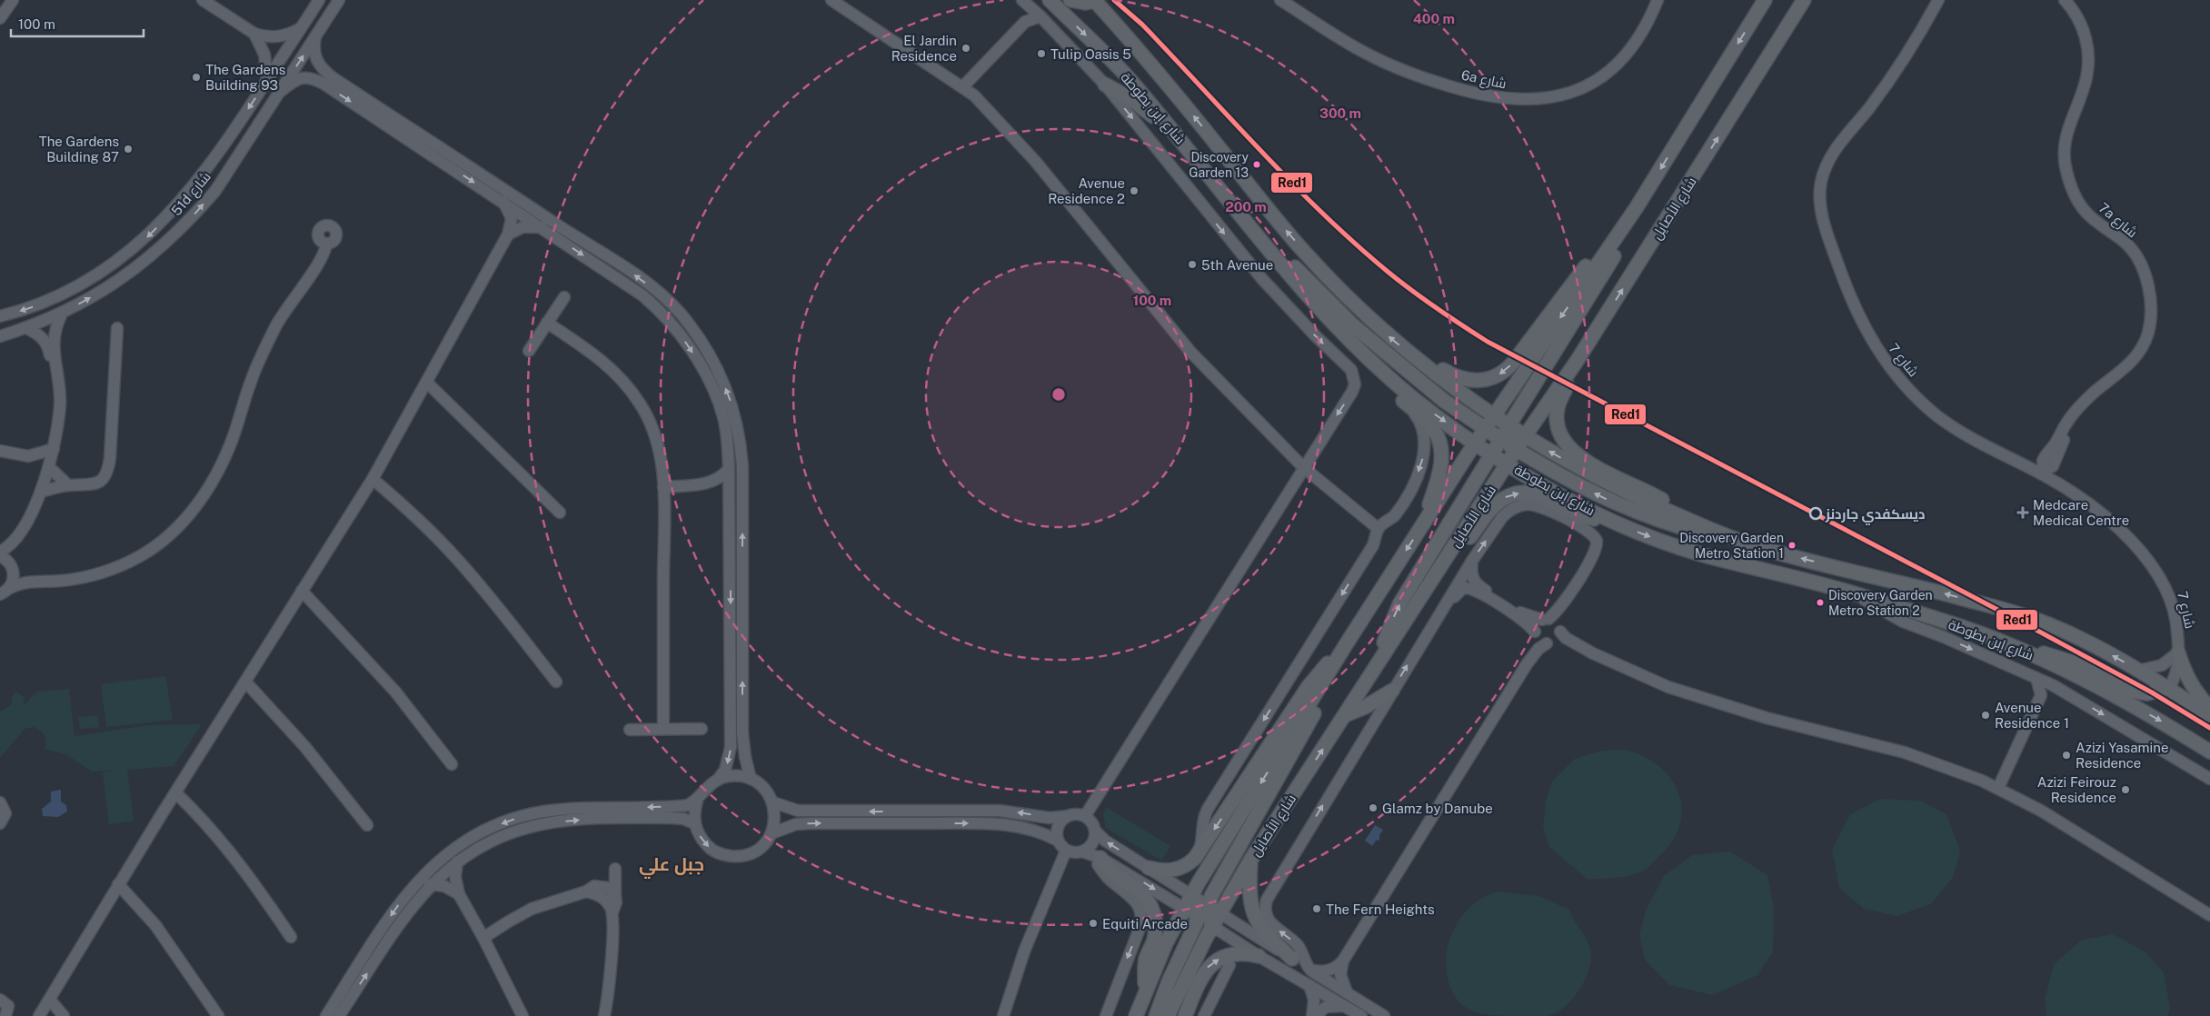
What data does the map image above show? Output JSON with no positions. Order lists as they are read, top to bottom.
{
  "streets": {
    "main road": ["شارع إبن بطوطة", "شارع الأصايل"],
    "street": [
      "6a شارع",
      "51d شارع",
      "7a شارع",
      "شارع 7"
    ]
  },
  "crossings": [
    ["شارع إبن بطوطة", "شارع الأصايل"],
    ["شارع إبن بطوطة", "شارع 7"],
    ["7a شارع", "شارع 7"]
  ],
  "districts": ["جبل علي"],
  "places": {
    "other": [
      "El Jardin Residence",
      "Tulip Oasis 5",
      "The Gardens Building 93",
      "The Gardens Building 87",
      "Discovery Garden 13",
      "Avenue Residence 2",
      "5th Avenue",
      "ديسكفدي جاردنز",
      "Discovery Garden Metro Station 1",
      "Discovery Garden Metro Station 2",
      "Avenue Residence 1",
      "Azizi Yasamine Residence",
      "Azizi Feirouz Residence",
      "Glamz by Danube",
      "The Fern Heights",
      "Equiti Arcade"
    ],
    "health": ["Medcare Medical Centre"]
  },
  "lines": ["transit line Red1"],
  "scale_bar": "100 m",
  "rings": [
    "400 m",
    "300 m",
    "200 m",
    "100 m"
  ]
}
